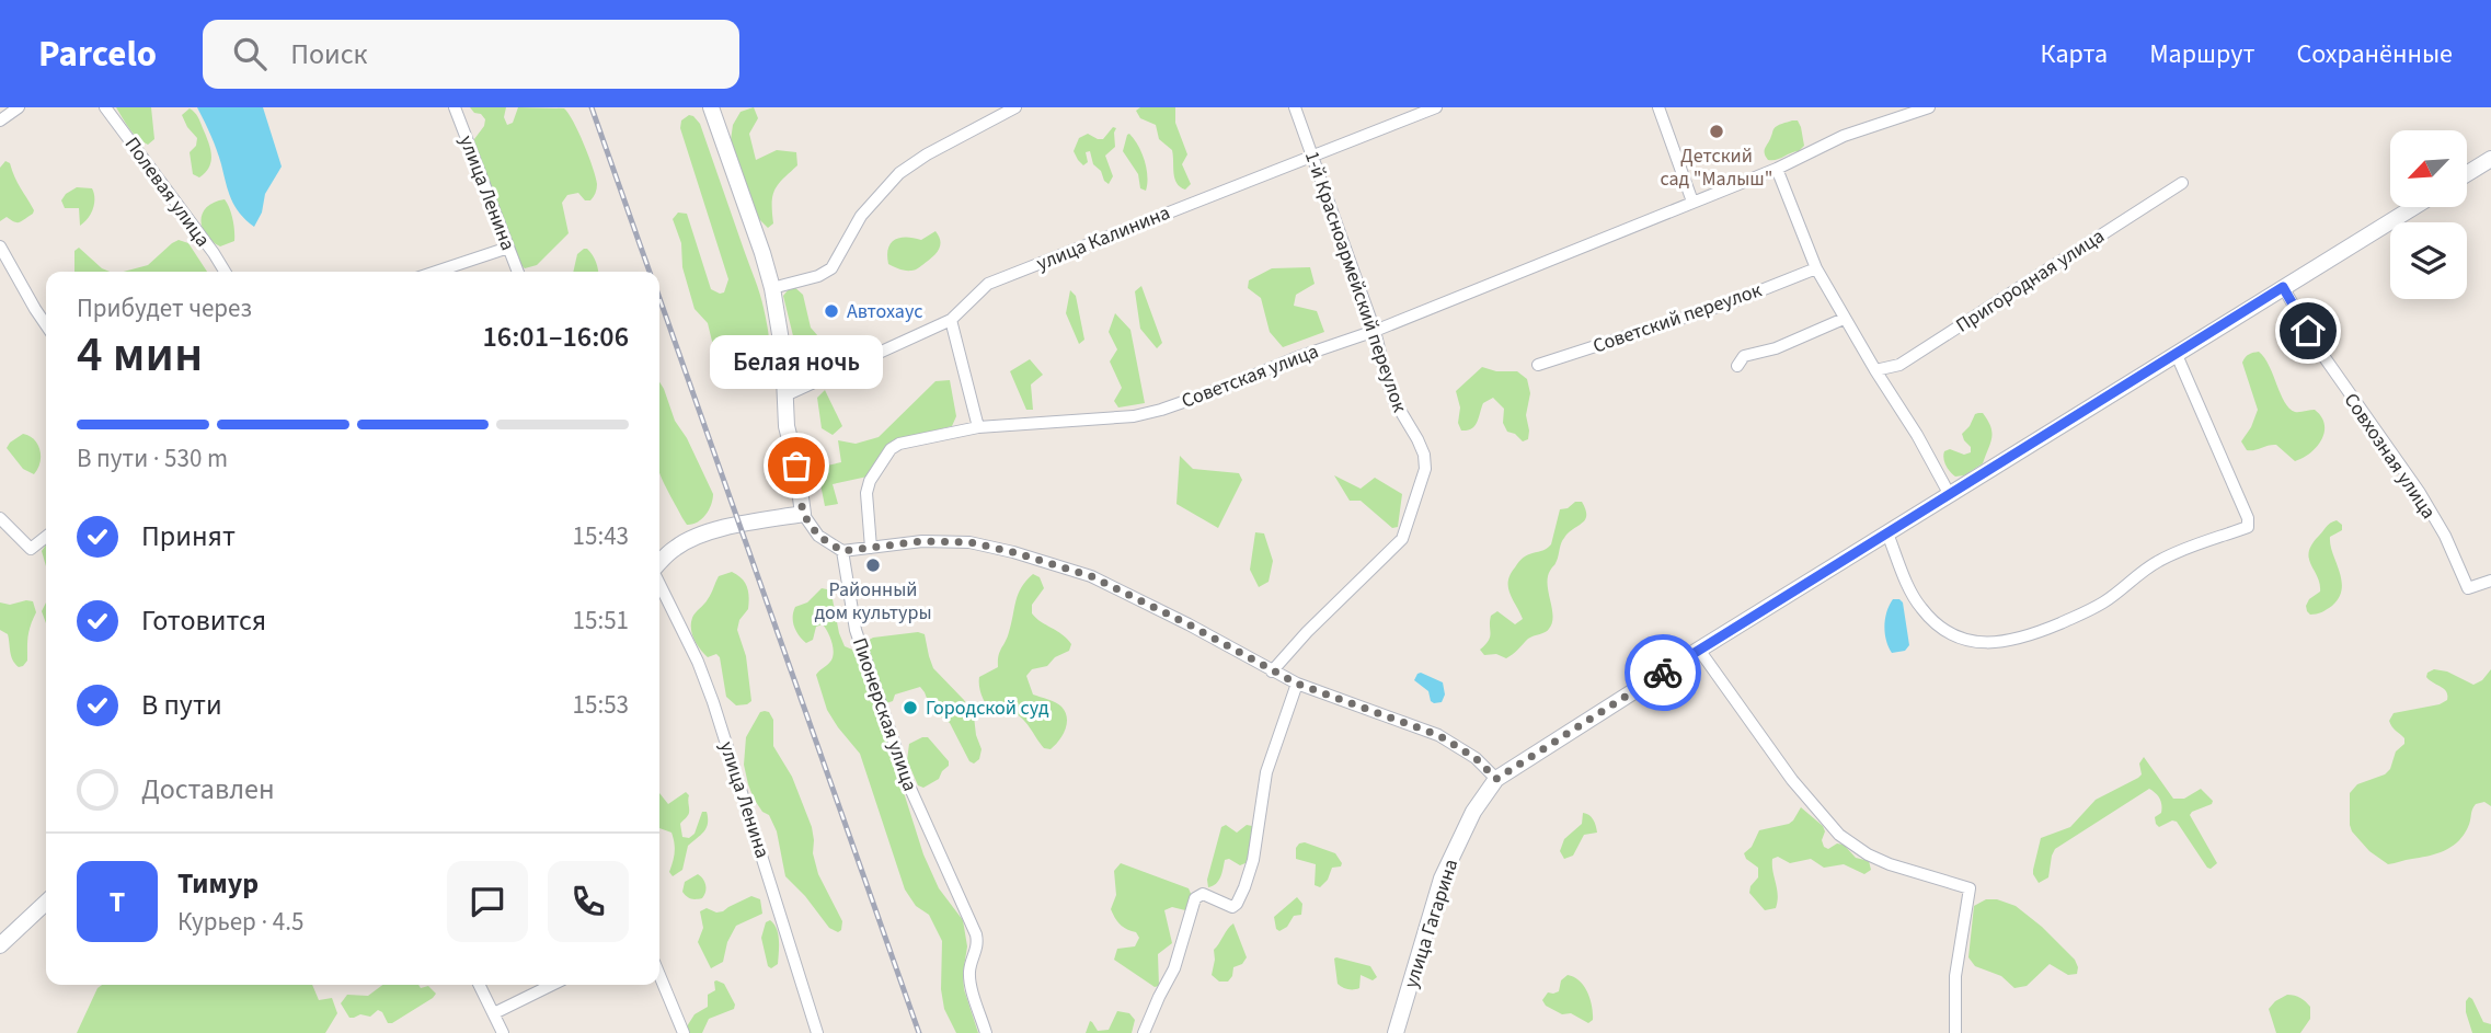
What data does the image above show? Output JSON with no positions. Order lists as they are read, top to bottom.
{
  "streets": {
    "main road": ["улица Гагарина"],
    "street": [
      "Полевая улица",
      "улица Ленина",
      "улица Калинина",
      "Пригородная улица",
      "1-й Красноармейский переулок",
      "Советский переулок",
      "Советская улица",
      "Совхозная улица",
      "Пионерская улица"
    ]
  },
  "crossings": [
    ["улица Калинина", "1-й Красноармейский переулок"],
    ["1-й Красноармейский переулок", "Советская улица"],
    ["Совхозная улица", "улица Гагарина"]
  ],
  "places": [
    "Детский сад \"Малыш\"",
    "Автохаус",
    "Белая ночь",
    "Районный дом культуры",
    "Городской суд"
  ],
  "north": "bottom left",
  "page": {
    "header": "Parcelo",
    "search": "Поиск",
    "nav": ["Карта", "Маршрут", "Сохранённые"],
    "heading": ["4 мин", "Прибудет через", "16:01–16:06"],
    "panel": ["Тимур", "Курьер · 4.5"],
    "bubble": "Белая ночь",
    "bar": "В пути · 530 m",
    "list": [
      ["Принят", "15:43"],
      ["Готовится", "15:51"],
      ["В пути", "15:53"],
      "Доставлен"
    ],
    "round": "Т"
  }
}
